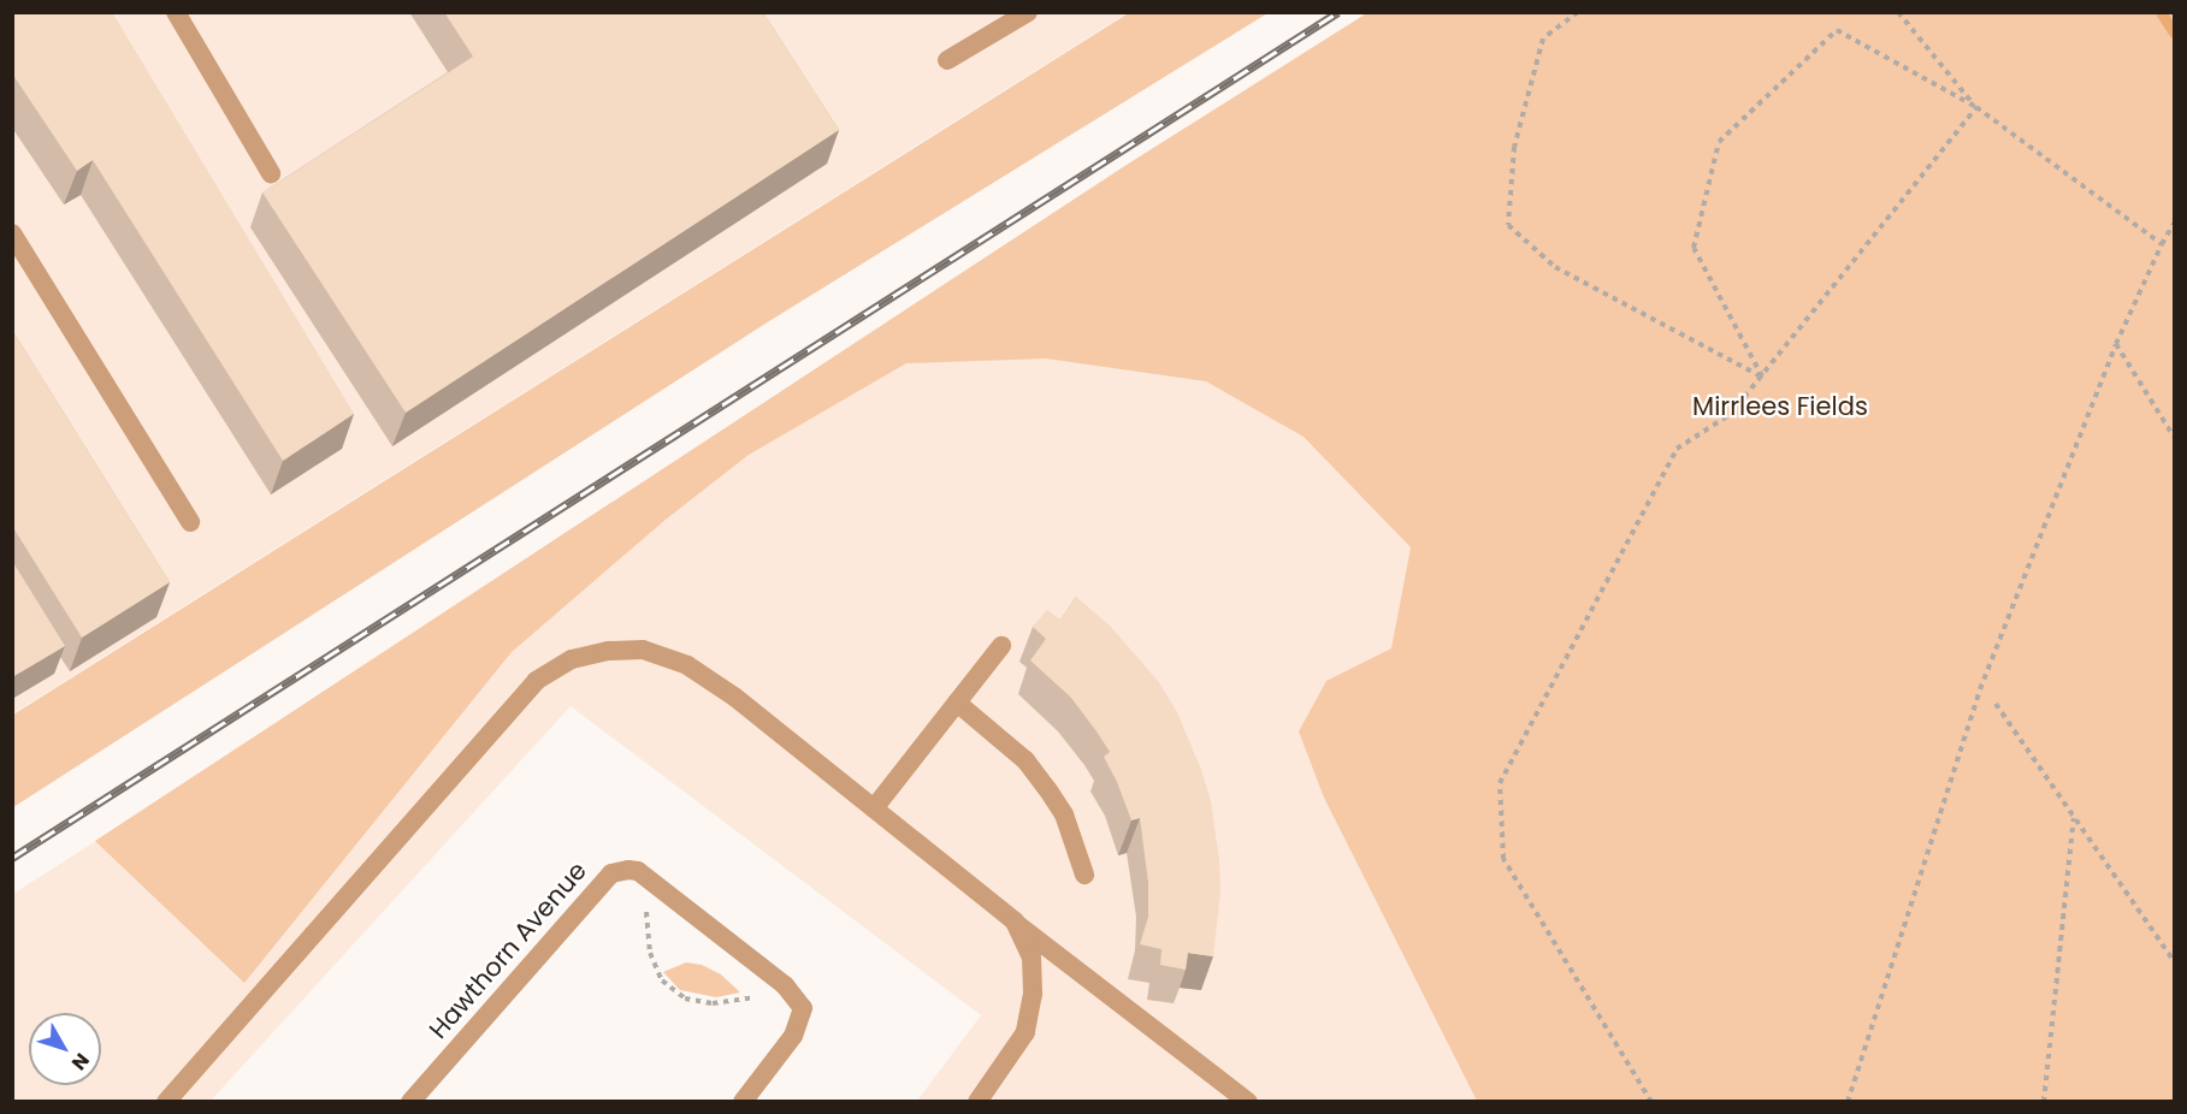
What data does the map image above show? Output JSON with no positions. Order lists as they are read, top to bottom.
{
  "streets": {
    "street": ["Hawthorn Avenue"]
  },
  "parks": ["Mirrlees Fields"],
  "north": "bottom right"
}
